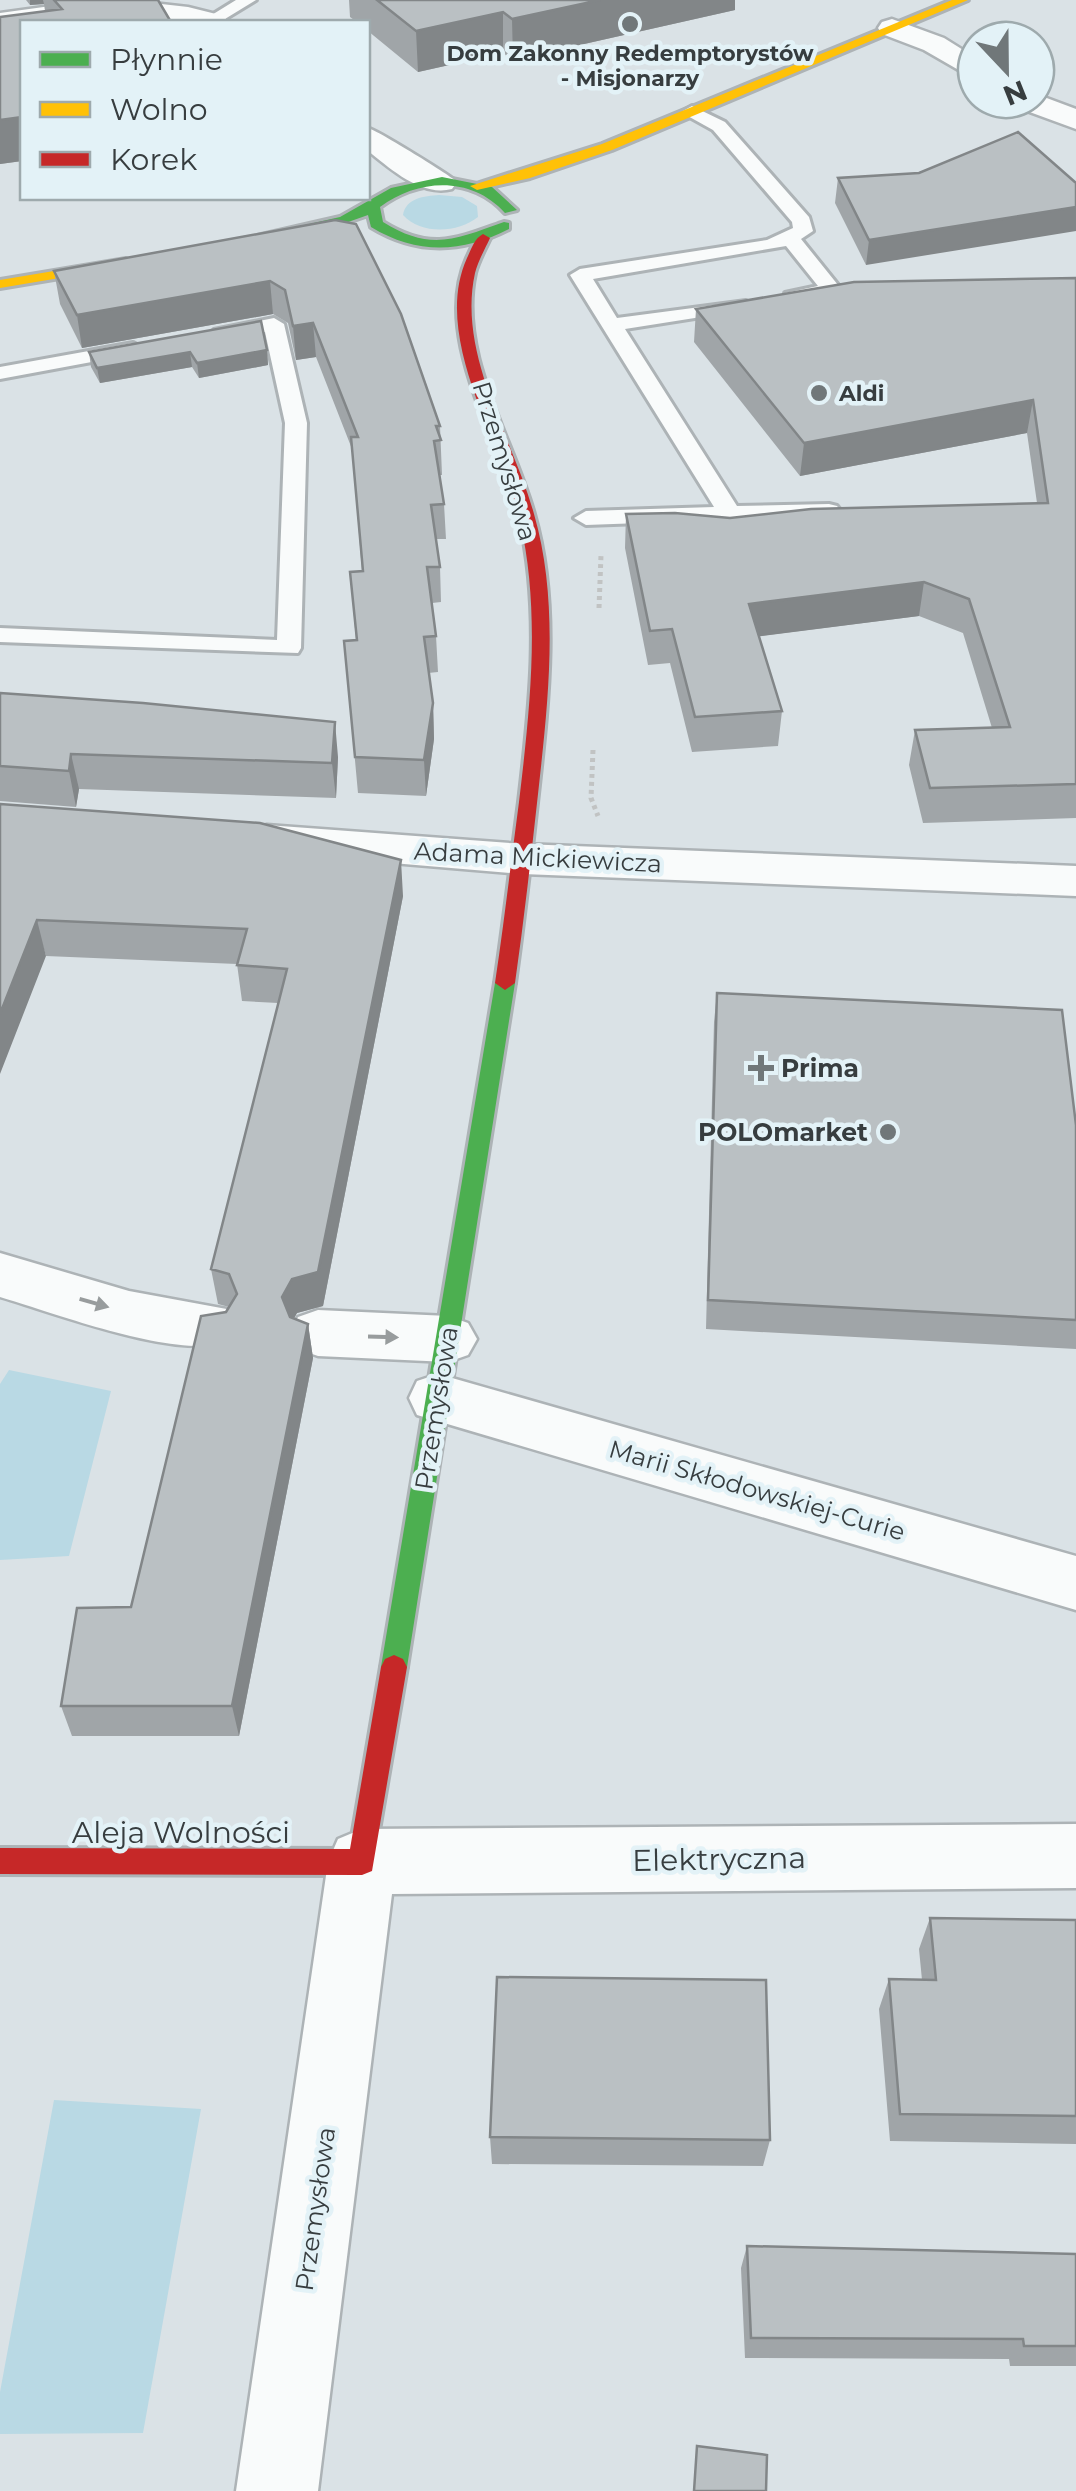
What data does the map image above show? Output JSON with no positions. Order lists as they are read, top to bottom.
{
  "streets": {
    "street": [
      "Przemysłowa",
      "Adama Mickiewicza",
      "Marii Skłodowskiej-Curie",
      "Aleja Wolności",
      "Elektryczna"
    ]
  },
  "crossings": [
    ["Przemysłowa", "Adama Mickiewicza"],
    ["Przemysłowa", "Marii Skłodowskiej-Curie"],
    ["Przemysłowa", "Aleja Wolności"],
    ["Przemysłowa", "Elektryczna"],
    ["Aleja Wolności", "Elektryczna"]
  ],
  "places": {
    "other": ["Dom Zakonny Redemptorystów - Misjonarzy", "Aldi", "POLOmarket"],
    "health": ["Prima"]
  },
  "legend": ["Płynnie", "Wolno", "Korek"],
  "north": "bottom"
}
